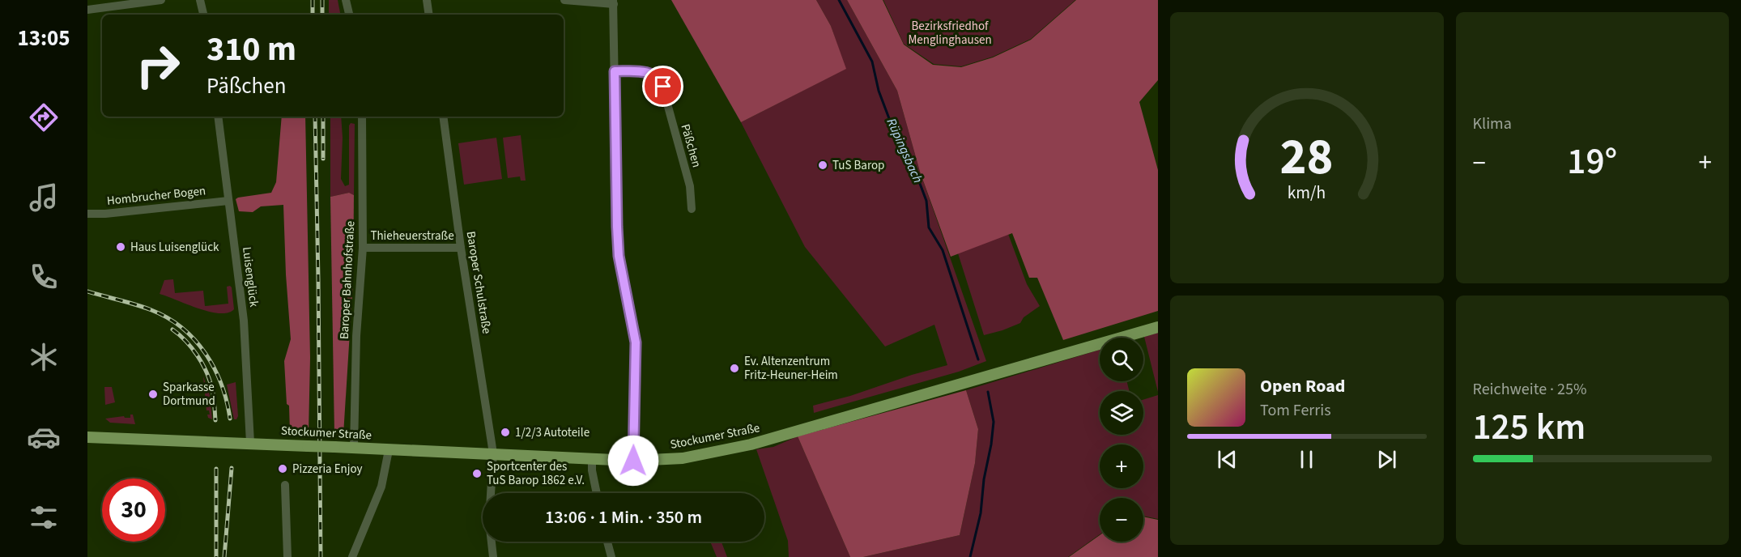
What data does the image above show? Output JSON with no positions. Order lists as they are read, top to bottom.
{
  "streets": {
    "main road": ["Stockumer Straße"],
    "street": [
      "Päßchen",
      "Hombrucher Bogen",
      "Thieheuerstraße",
      "Luisenglück",
      "Baroper Bahnhofstraße",
      "Baroper Schulstraße"
    ]
  },
  "crossings": [
    ["Hombrucher Bogen", "Luisenglück"],
    ["Thieheuerstraße", "Baroper Bahnhofstraße"],
    ["Thieheuerstraße", "Baroper Schulstraße"],
    ["Luisenglück", "Stockumer Straße"],
    ["Baroper Bahnhofstraße", "Stockumer Straße"],
    ["Baroper Schulstraße", "Stockumer Straße"]
  ],
  "water": ["Rüpingsbach"],
  "parks": ["Bezirksfriedhof Menglinghausen"],
  "places": [
    "TuS Barop",
    "Haus Luisenglück",
    "Ev. Altenzentrum Fritz-Heuner-Heim",
    "Sparkasse Dortmund",
    "1/2/3 Autoteile",
    "Pizzeria Enjoy",
    "Sportcenter des TuS Barop 1862 e.V."
  ],
  "page": {
    "tabs": "13:05",
    "tile": [
      "Klima",
      ["Reichweite · 25%", "125 km"]
    ],
    "turn": ["310 m", "Päßchen"],
    "heat": ["−", "19°", "+"],
    "map_buttons": ["+", "−"],
    "song": ["Open Road", "Tom Ferris"],
    "limit": "30",
    "trip": "13:06 · 1 Min. · 350 m",
    "gauge": ["28", "km/h"]
  }
}
